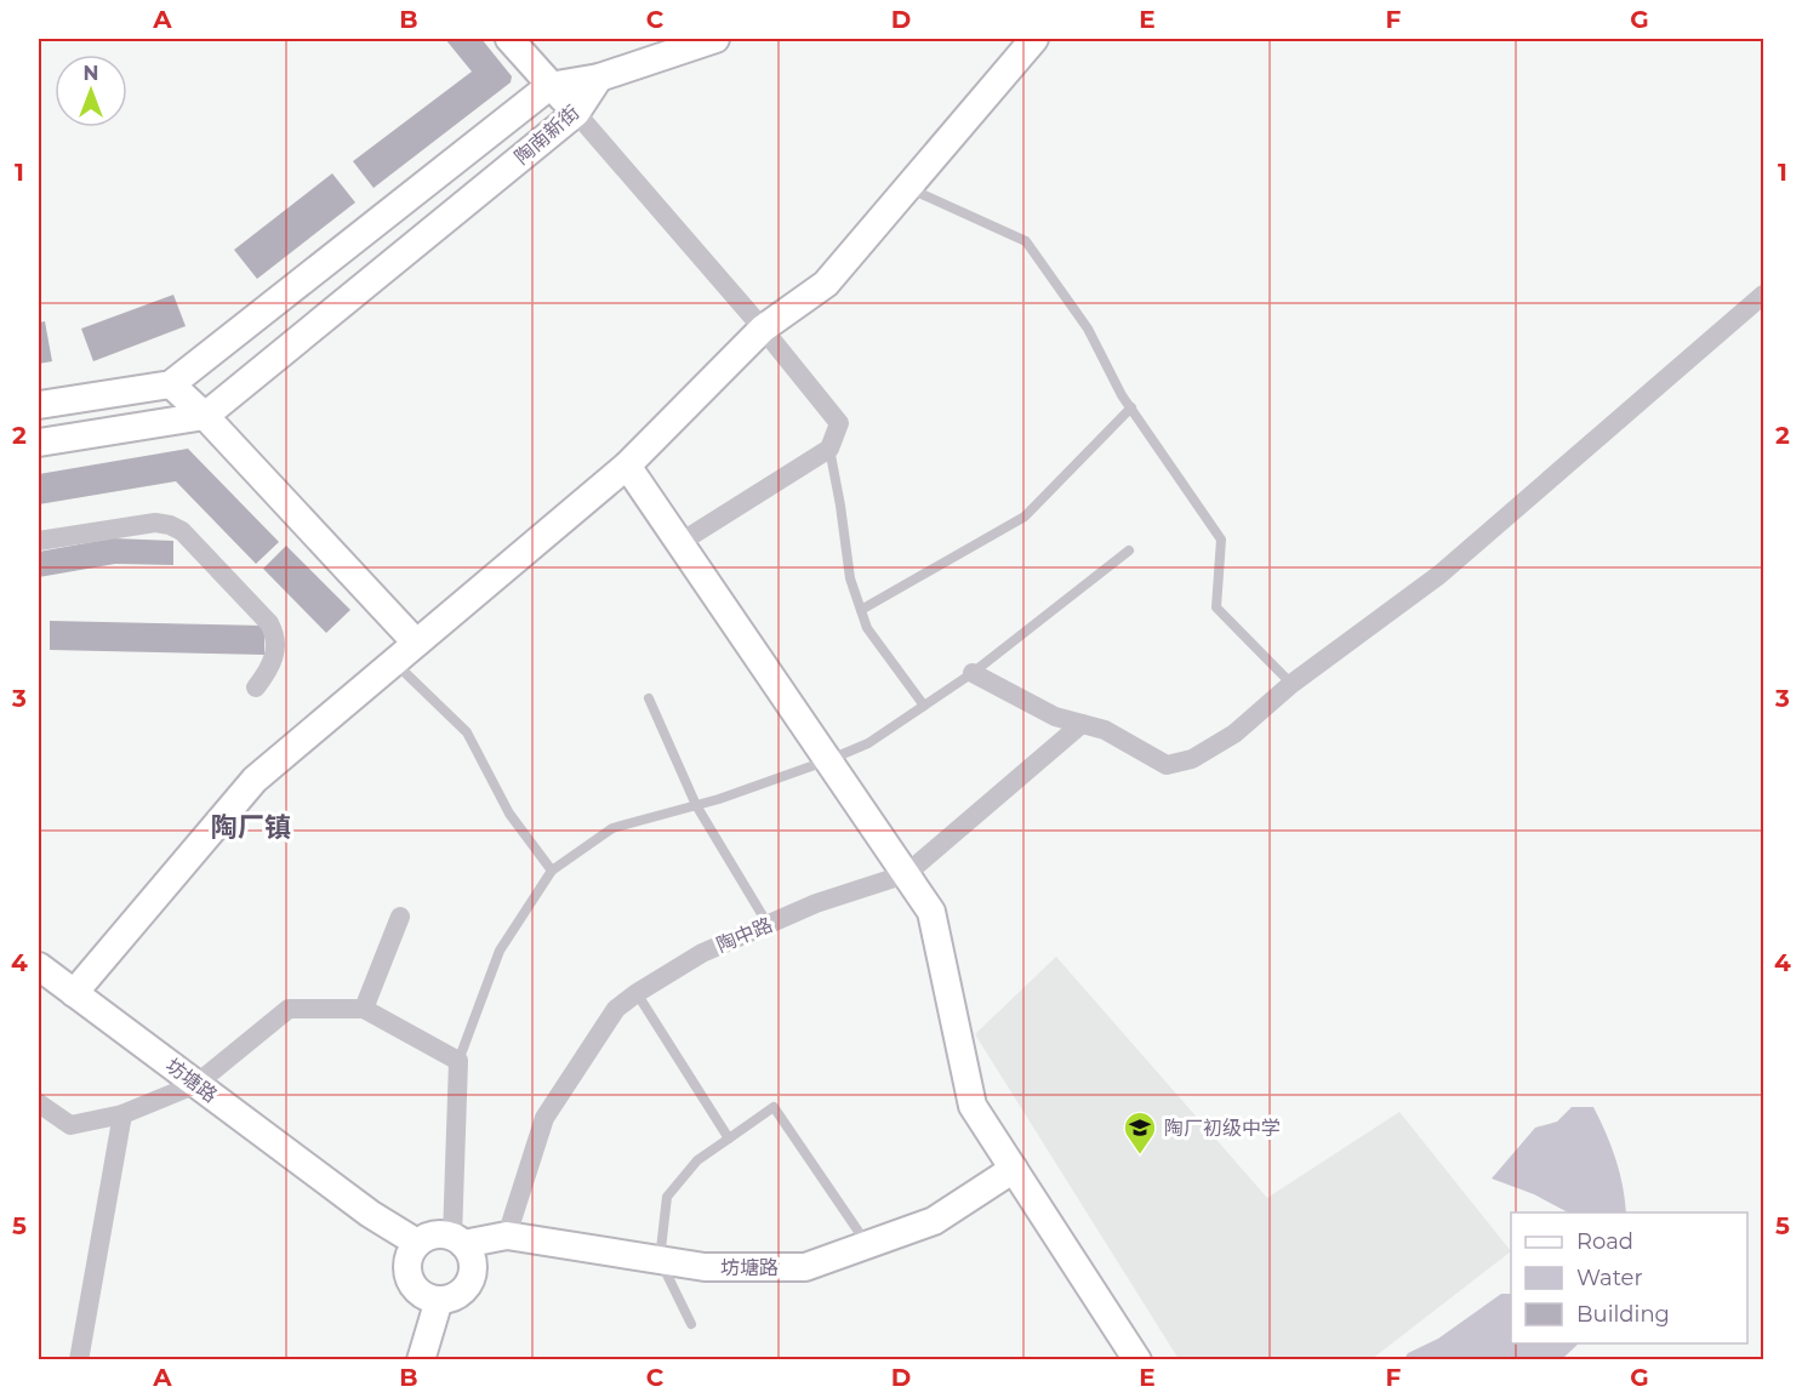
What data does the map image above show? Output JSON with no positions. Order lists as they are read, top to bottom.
{
  "streets": {
    "street": ["陶南新街", "陶中路", "坊塘路"]
  },
  "crossings": [
    ["陶中路", "坊塘路"]
  ],
  "districts": ["陶厂镇"],
  "places": {
    "school or university": ["陶厂初级中学"]
  },
  "legend": ["Road", "Water", "Building"],
  "north": "top",
  "grid": {
    "columns": [
      "A",
      "B",
      "C",
      "D",
      "E",
      "F",
      "G"
    ],
    "rows": [
      "1",
      "2",
      "3",
      "4",
      "5"
    ]
  }
}
